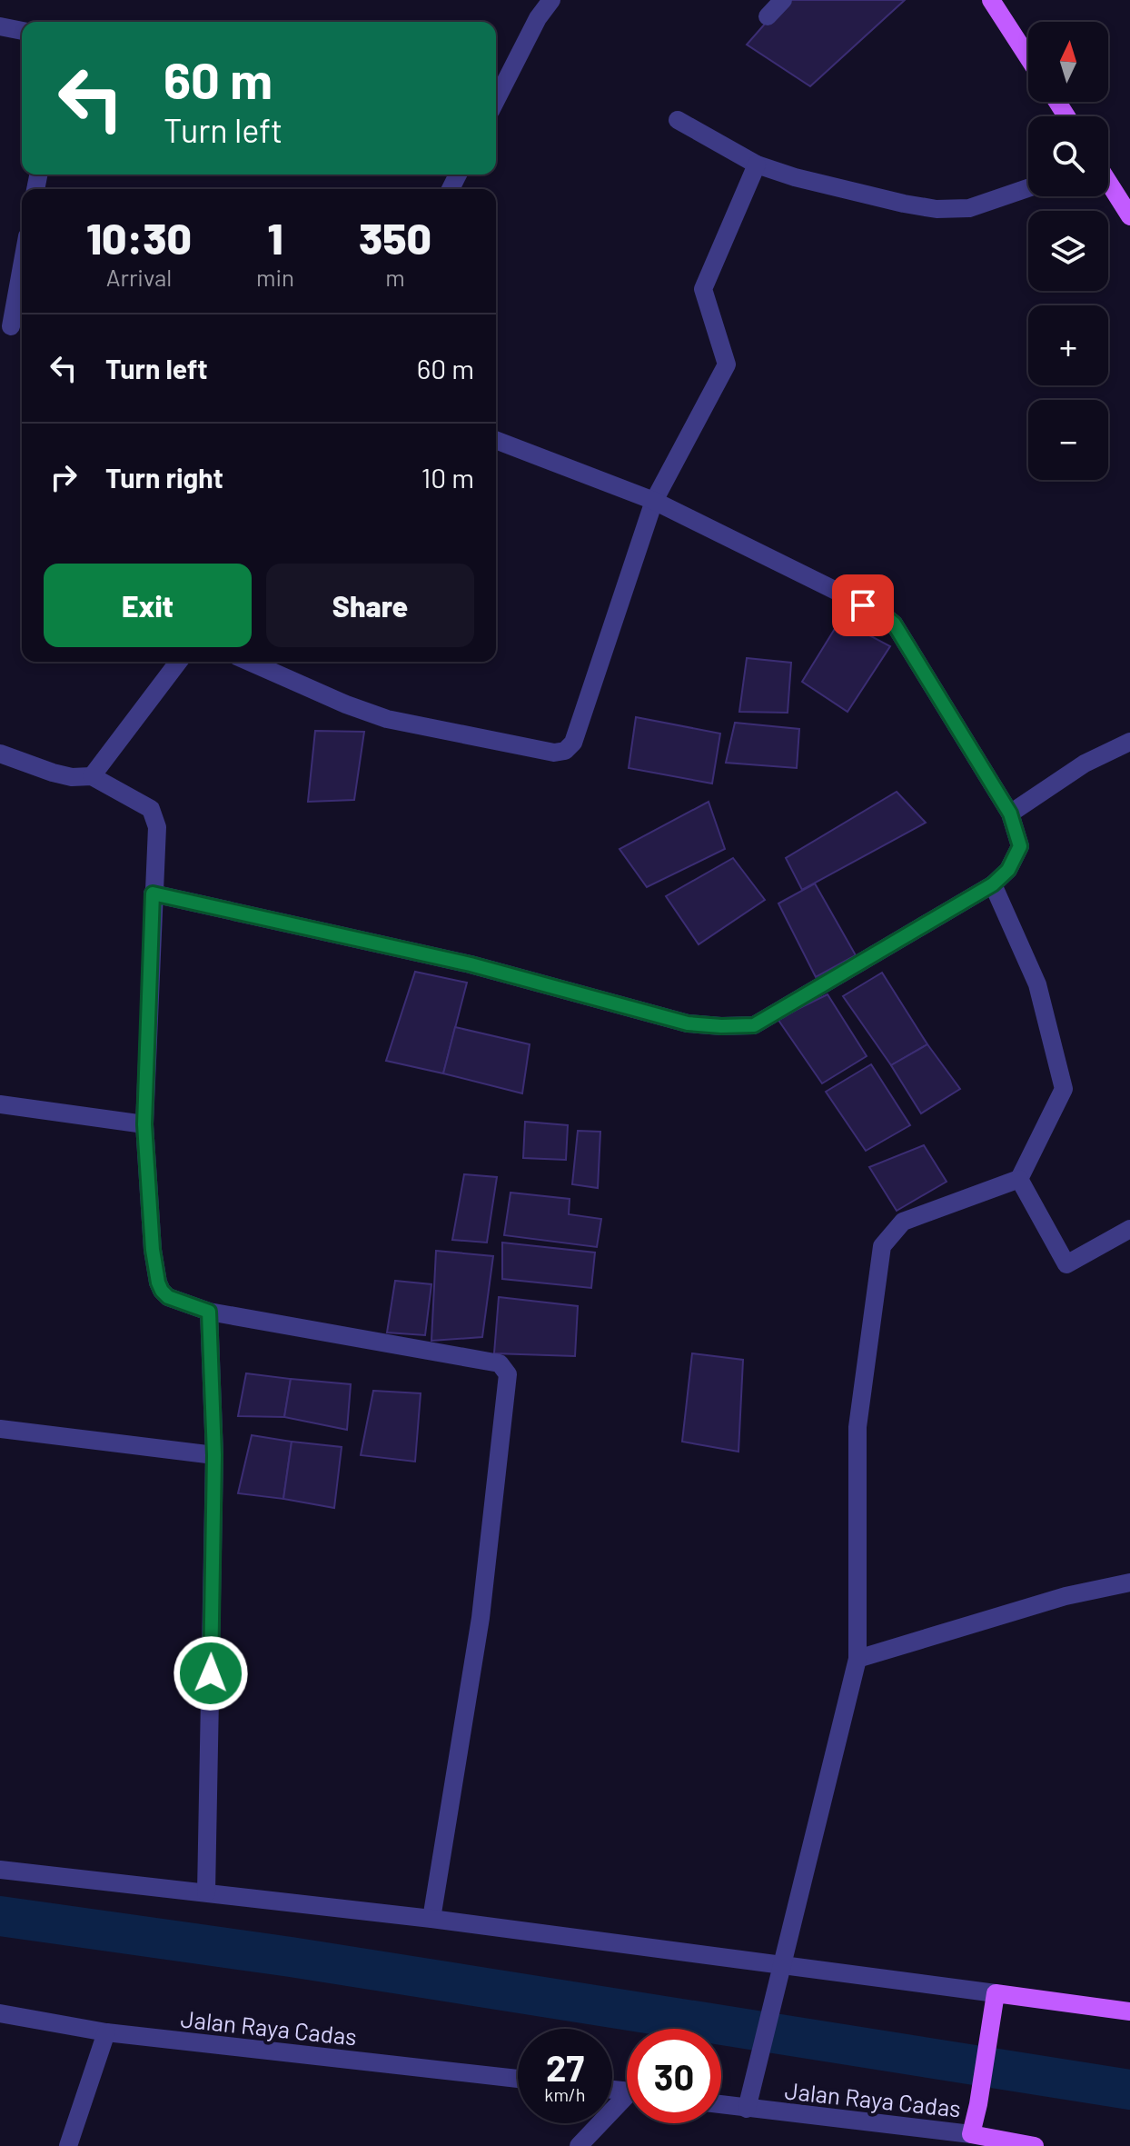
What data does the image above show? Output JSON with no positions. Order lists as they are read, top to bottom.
{
  "streets": {
    "main road": ["Jalan Raya Cadas"]
  },
  "north": "top",
  "page": {
    "map_buttons": ["+", "−"],
    "turn": ["60 m", "Turn left"],
    "eta": [
      "10:30",
      "Arrival",
      "1",
      "min",
      "350",
      "m"
    ],
    "list": [
      {
        "name": "Turn left",
        "value": "60 m"
      },
      {
        "name": "Turn right",
        "value": "10 m"
      }
    ],
    "buttons": ["Exit", "Share"],
    "speed": "27 km/h",
    "limit": "30"
  }
}
